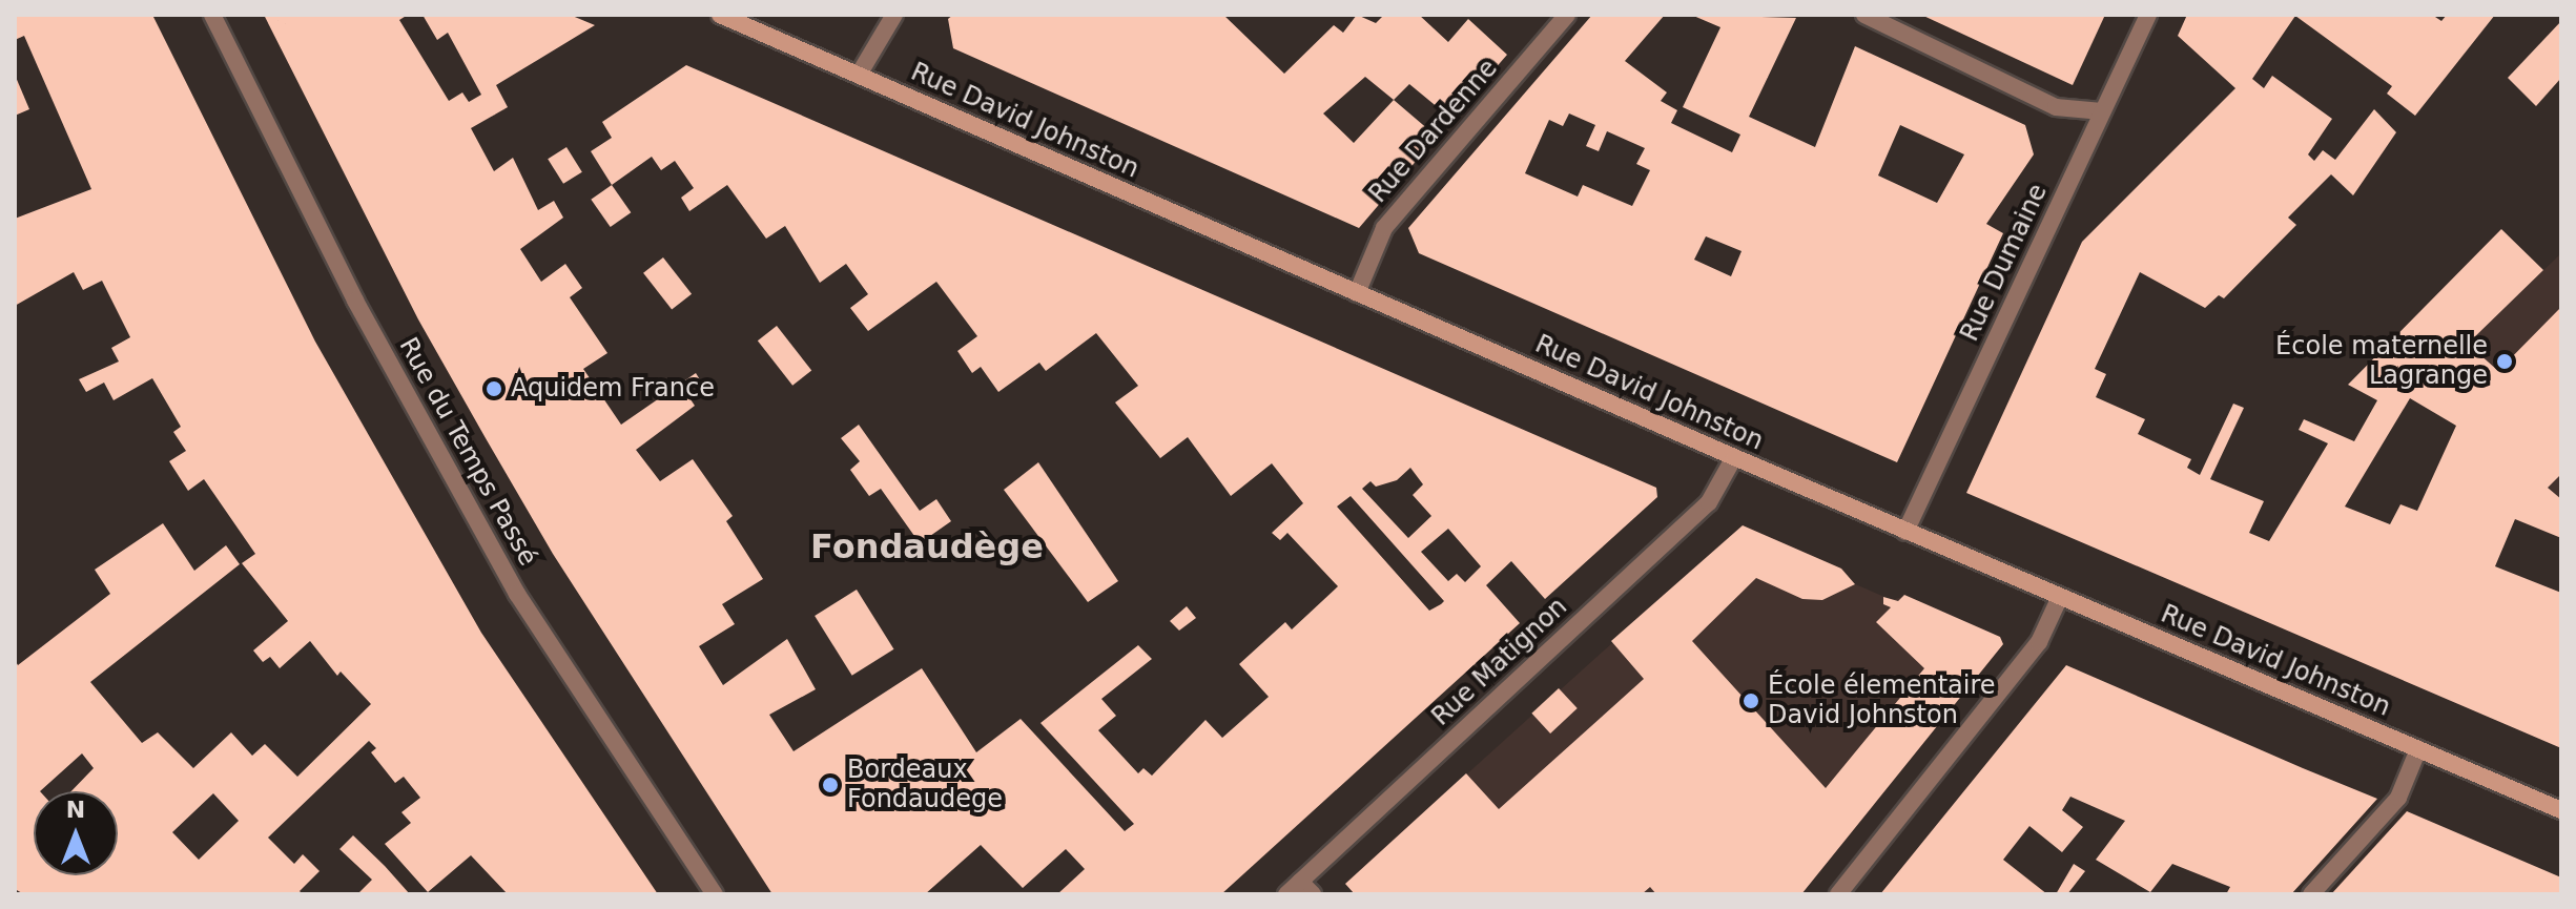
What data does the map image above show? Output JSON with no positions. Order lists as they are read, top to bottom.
{
  "streets": {
    "main road": ["Rue David Johnston"],
    "street": [
      "Rue Dardenne",
      "Rue Dumaine",
      "Rue du Temps Passé",
      "Rue Matignon"
    ]
  },
  "crossings": [
    ["Rue David Johnston", "Rue Dardenne"],
    ["Rue David Johnston", "Rue Dumaine"],
    ["Rue David Johnston", "Rue Matignon"]
  ],
  "districts": ["Fondaudège"],
  "places": [
    "École maternelle Lagrange",
    "Aquidem France",
    "École élementaire David Johnston",
    "Bordeaux Fondaudege"
  ],
  "north": "top"
}
